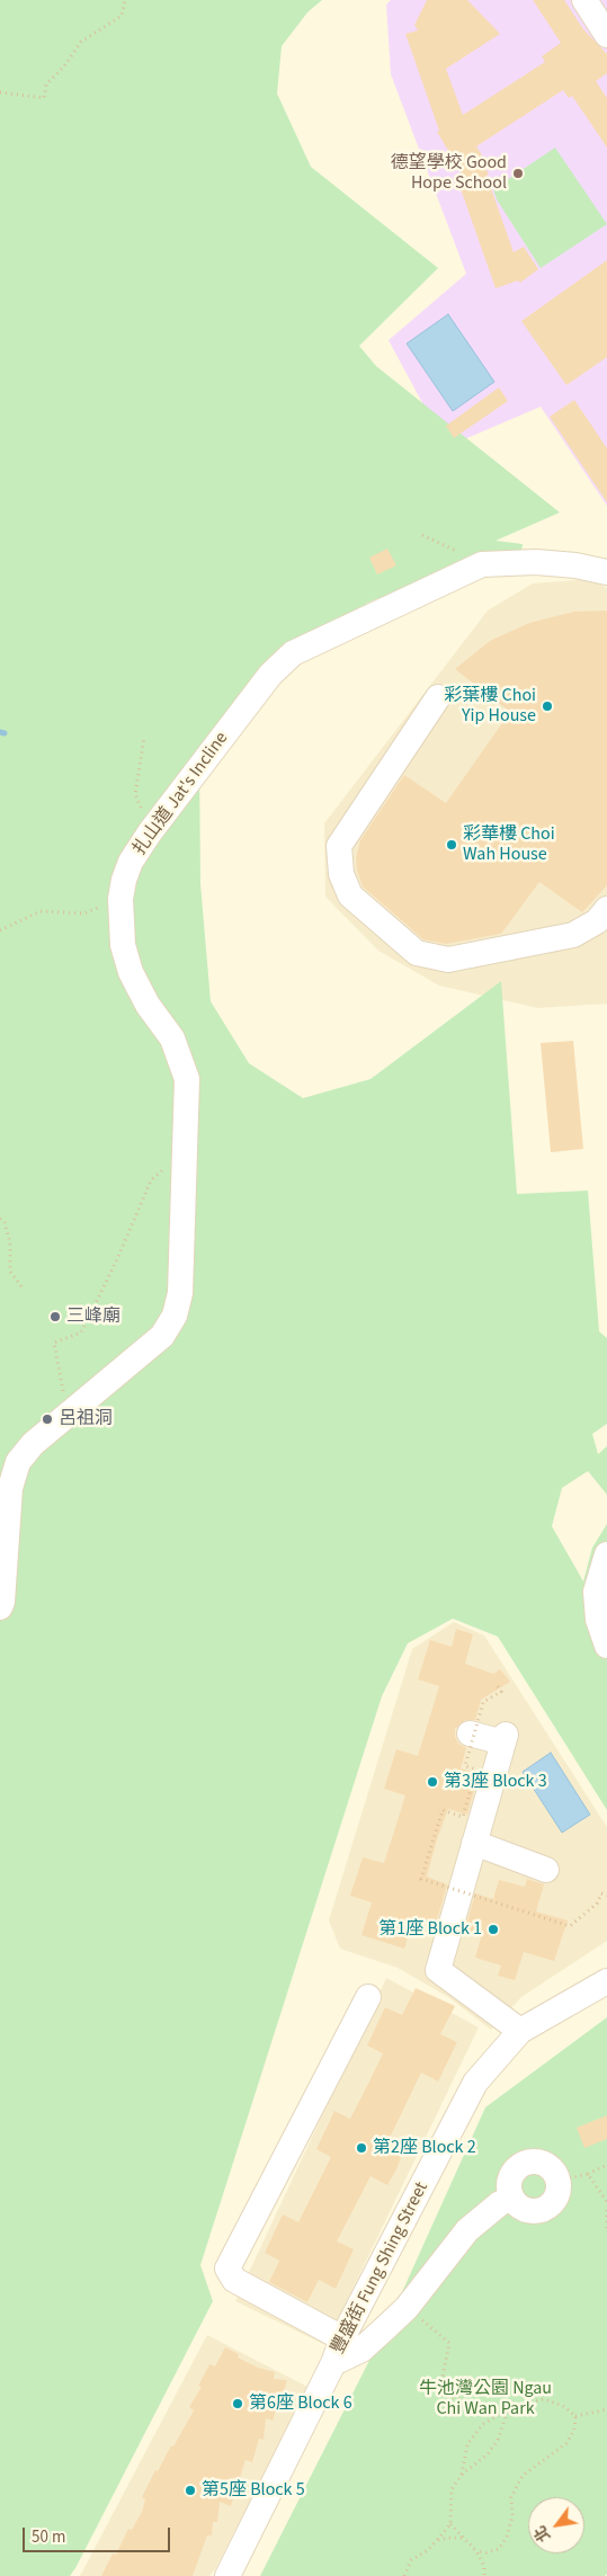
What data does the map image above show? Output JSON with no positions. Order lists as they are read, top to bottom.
{
  "streets": {
    "street": ["扎山道 Jat's Incline", "豐盛街 Fung Shing Street"]
  },
  "parks": ["牛池灣公園 Ngau Chi Wan Park"],
  "places": [
    "德望學校 Good Hope School",
    "彩葉樓 Choi Yip House",
    "彩華樓 Choi Wah House",
    "三峰廟",
    "呂祖洞",
    "第3座 Block 3",
    "第1座 Block 1",
    "第2座 Block 2",
    "第6座 Block 6",
    "第5座 Block 5"
  ],
  "scale_bar": "50 m",
  "north": "bottom left"
}
